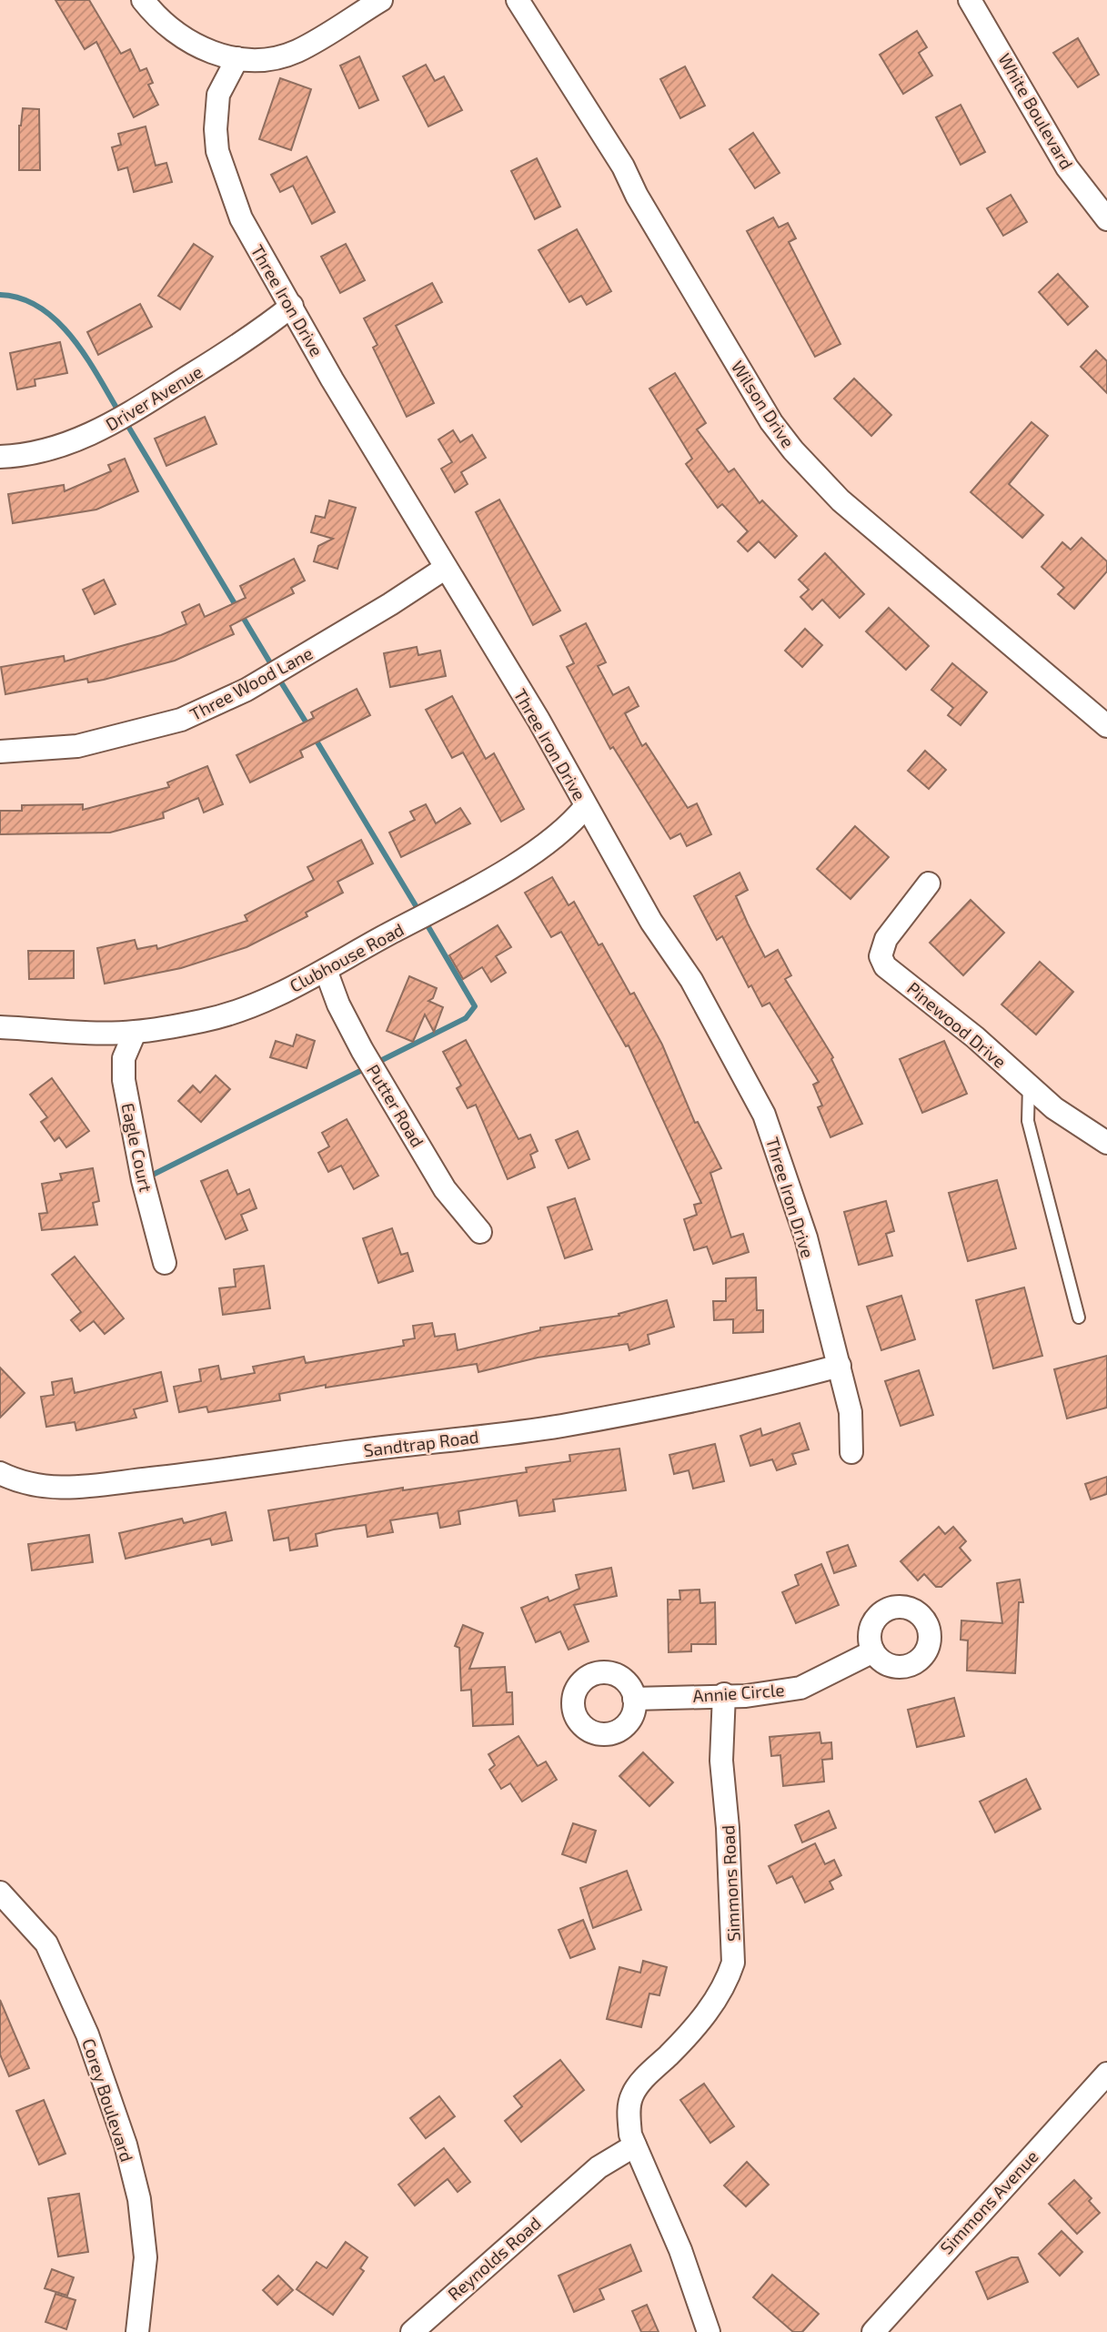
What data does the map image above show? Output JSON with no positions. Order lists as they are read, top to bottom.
{
  "streets": {
    "street": [
      "White Boulevard",
      "Three Iron Drive",
      "Driver Avenue",
      "Wilson Drive",
      "Three Wood Lane",
      "Clubhouse Road",
      "Pinewood Drive",
      "Putter Road",
      "Eagle Court",
      "Sandtrap Road",
      "Annie Circle",
      "Simmons Road",
      "Corey Boulevard",
      "Simmons Avenue",
      "Reynolds Road"
    ]
  },
  "crossings": [
    ["Three Iron Drive", "Driver Avenue"],
    ["Three Iron Drive", "Three Wood Lane"],
    ["Three Iron Drive", "Clubhouse Road"],
    ["Three Iron Drive", "Sandtrap Road"],
    ["Clubhouse Road", "Putter Road"],
    ["Clubhouse Road", "Eagle Court"],
    ["Annie Circle", "Simmons Road"],
    ["Simmons Road", "Reynolds Road"]
  ]
}
